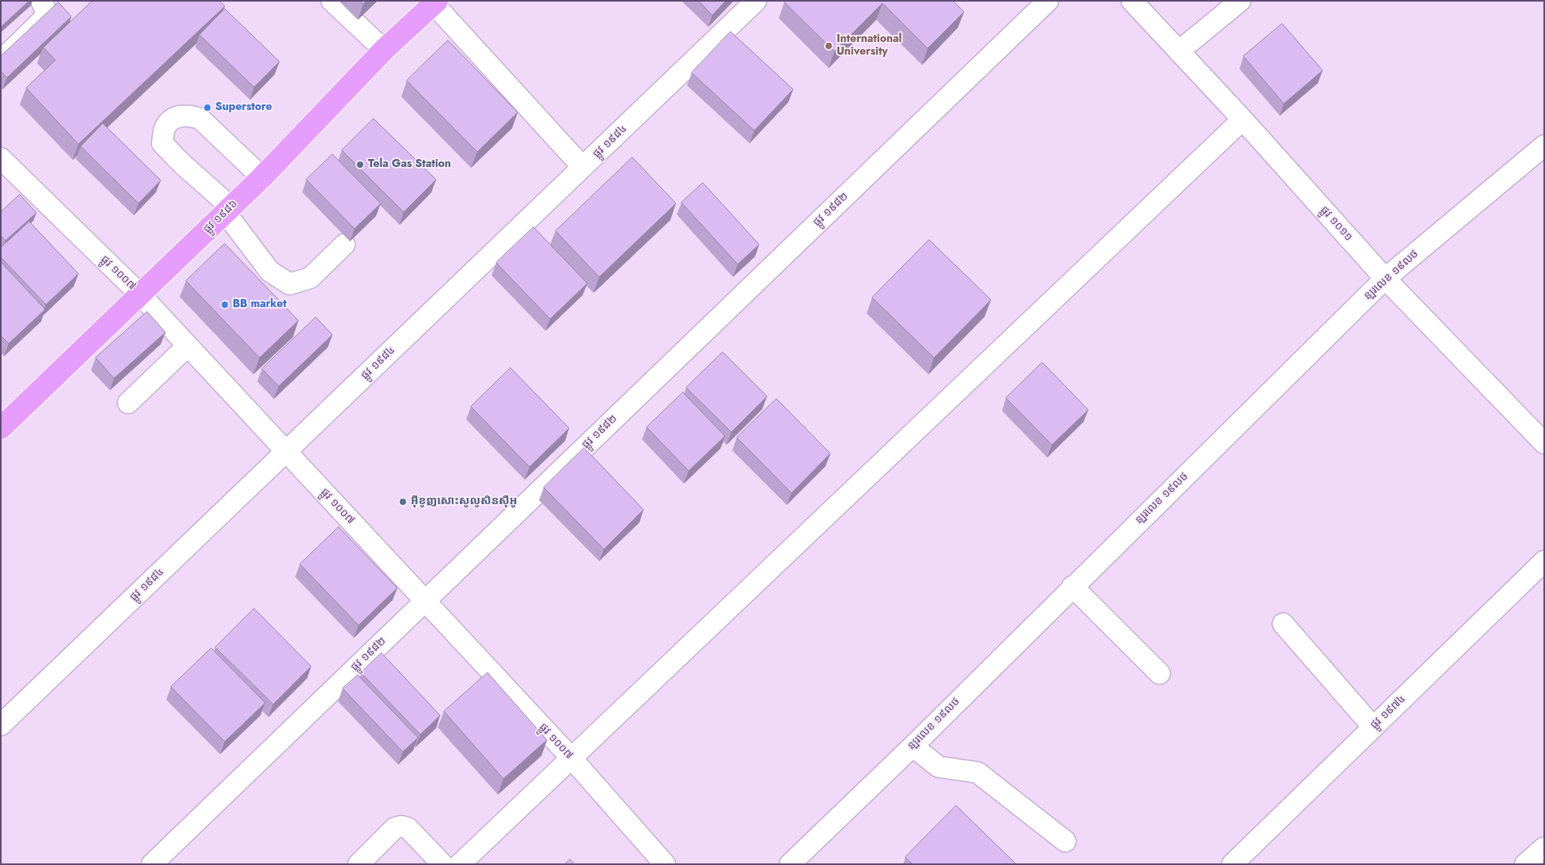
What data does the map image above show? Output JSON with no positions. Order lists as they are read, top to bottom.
{
  "streets": {
    "main road": ["ផ្លូវ ១៩៨៦"],
    "street": [
      "ផ្លូវ ១៩៨៤",
      "ផ្លូវ ១៩៨២",
      "ផ្លូវ ១០១១",
      "ផ្លូវ ១០០៧",
      "ន្ឡរលេខ ១៩លថ",
      "ផ្លូវ ១៩៧៤"
    ]
  },
  "crossings": [
    ["ផ្លូវ ១៩៨៤", "ផ្លូវ ១០០៧"],
    ["ផ្លូវ ១៩៨២", "ផ្លូវ ១០០៧"],
    ["ផ្លូវ ១៩៨៦", "ផ្លូវ ១០០៧"],
    ["ផ្លូវ ១០១១", "ន្ឡរលេខ ១៩លថ"]
  ],
  "places": [
    "International University",
    "Superstore",
    "Tela Gas Station",
    "BB market",
    "អ៊ីខូញសោះសូលូសិនស៊ីអូ"
  ]
}
